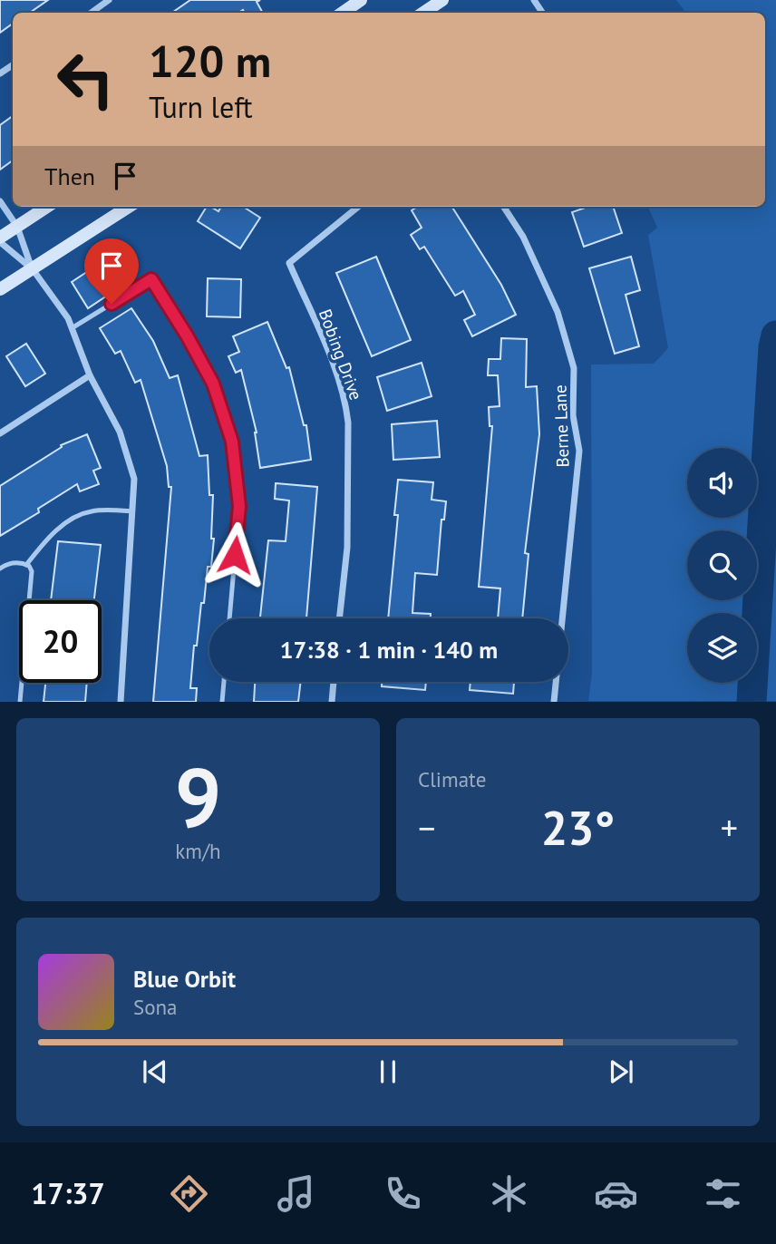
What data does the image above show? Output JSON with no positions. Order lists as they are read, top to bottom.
{
  "streets": {
    "street": ["Bobing Drive", "Berne Lane"]
  },
  "page": {
    "turn": ["120 m", "Turn left"],
    "then": "Then",
    "limit": "20",
    "trip": "17:38 · 1 min · 140 m",
    "tile": [
      ["9", "km/h"],
      "Climate"
    ],
    "heat": ["−", "23°", "+"],
    "song": ["Blue Orbit", "Sona"],
    "tabs": "17:37"
  }
}
